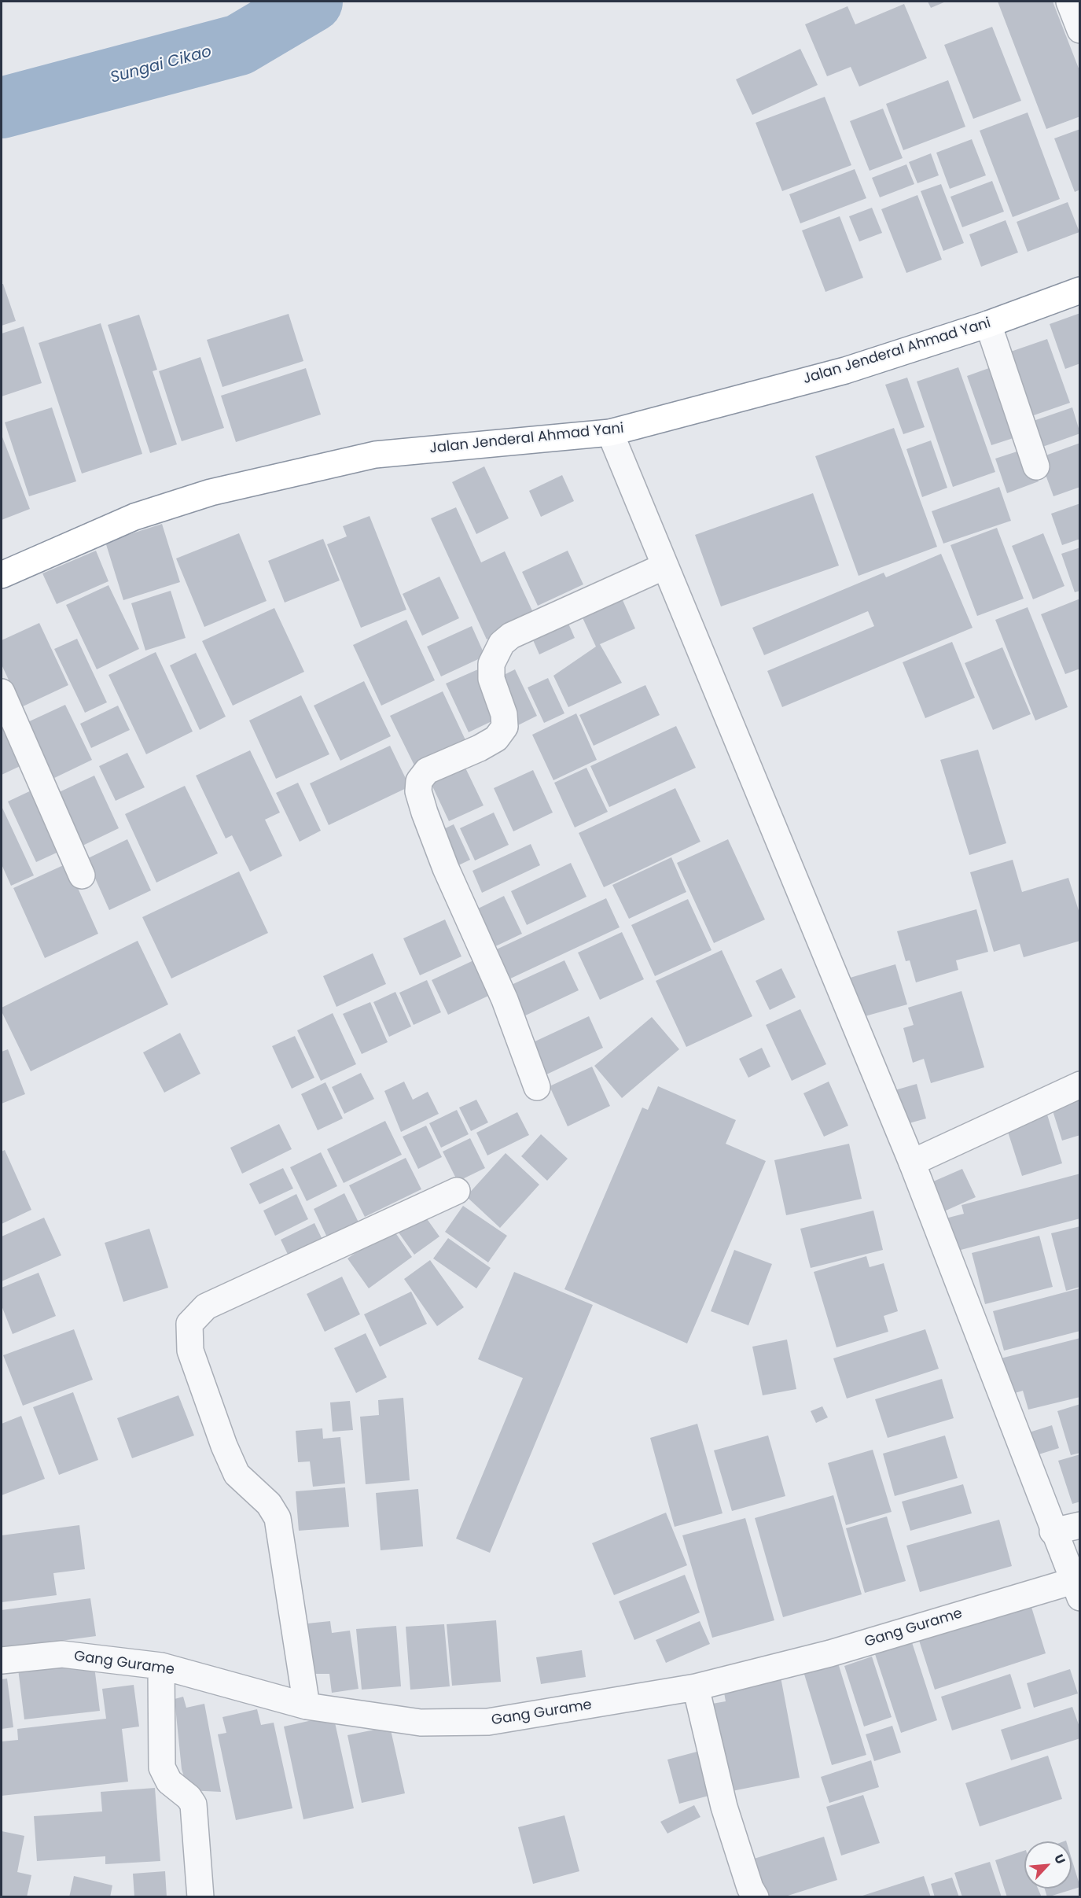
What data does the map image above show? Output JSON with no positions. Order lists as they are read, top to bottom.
{
  "streets": {
    "highway": ["Jalan Jenderal Ahmad Yani"],
    "street": ["Gang Gurame"]
  },
  "water": ["Sungai Cikao"],
  "north": "top right"
}
